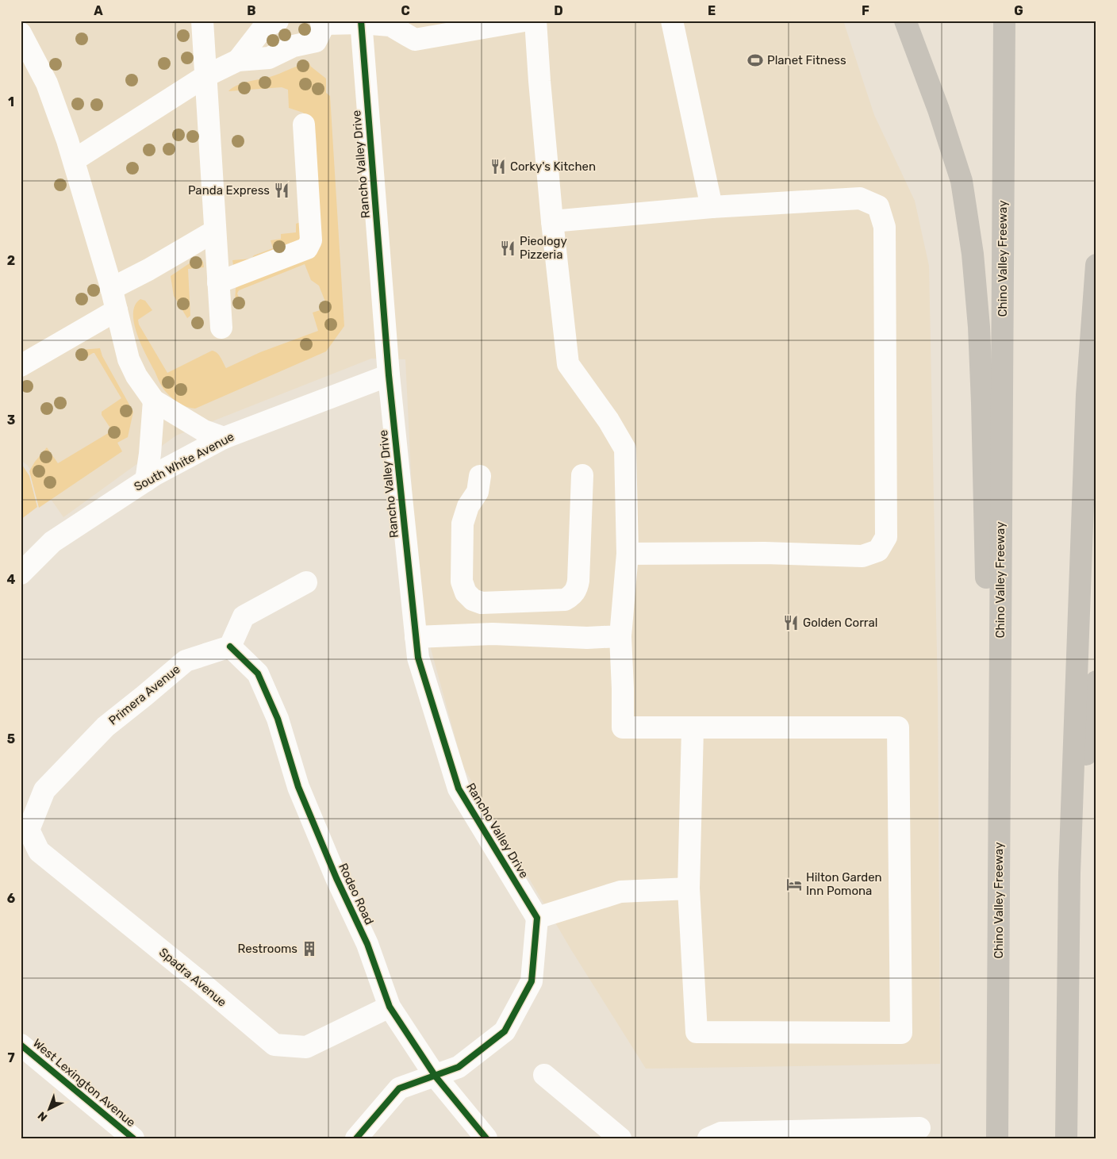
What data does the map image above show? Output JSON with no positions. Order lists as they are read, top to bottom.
{
  "streets": {
    "highway": ["Chino Valley Freeway"],
    "street": [
      "Rancho Valley Drive",
      "South White Avenue",
      "Primera Avenue",
      "Rodeo Road",
      "Spadra Avenue",
      "West Lexington Avenue"
    ]
  },
  "crossings": [
    ["Rancho Valley Drive", "South White Avenue"],
    ["Primera Avenue", "Rodeo Road"],
    ["Primera Avenue", "Spadra Avenue"],
    ["Rodeo Road", "Spadra Avenue"]
  ],
  "places": {
    "sports": ["Planet Fitness"],
    "restaurant": [
      "Corky's Kitchen",
      "Panda Express",
      "Pieology Pizzeria",
      "Golden Corral"
    ],
    "hotel": ["Hilton Garden Inn Pomona"],
    "building": ["Restrooms"]
  },
  "north": "bottom left",
  "grid": {
    "columns": [
      "A",
      "B",
      "C",
      "D",
      "E",
      "F",
      "G"
    ],
    "rows": [
      "1",
      "2",
      "3",
      "4",
      "5",
      "6",
      "7"
    ]
  }
}
